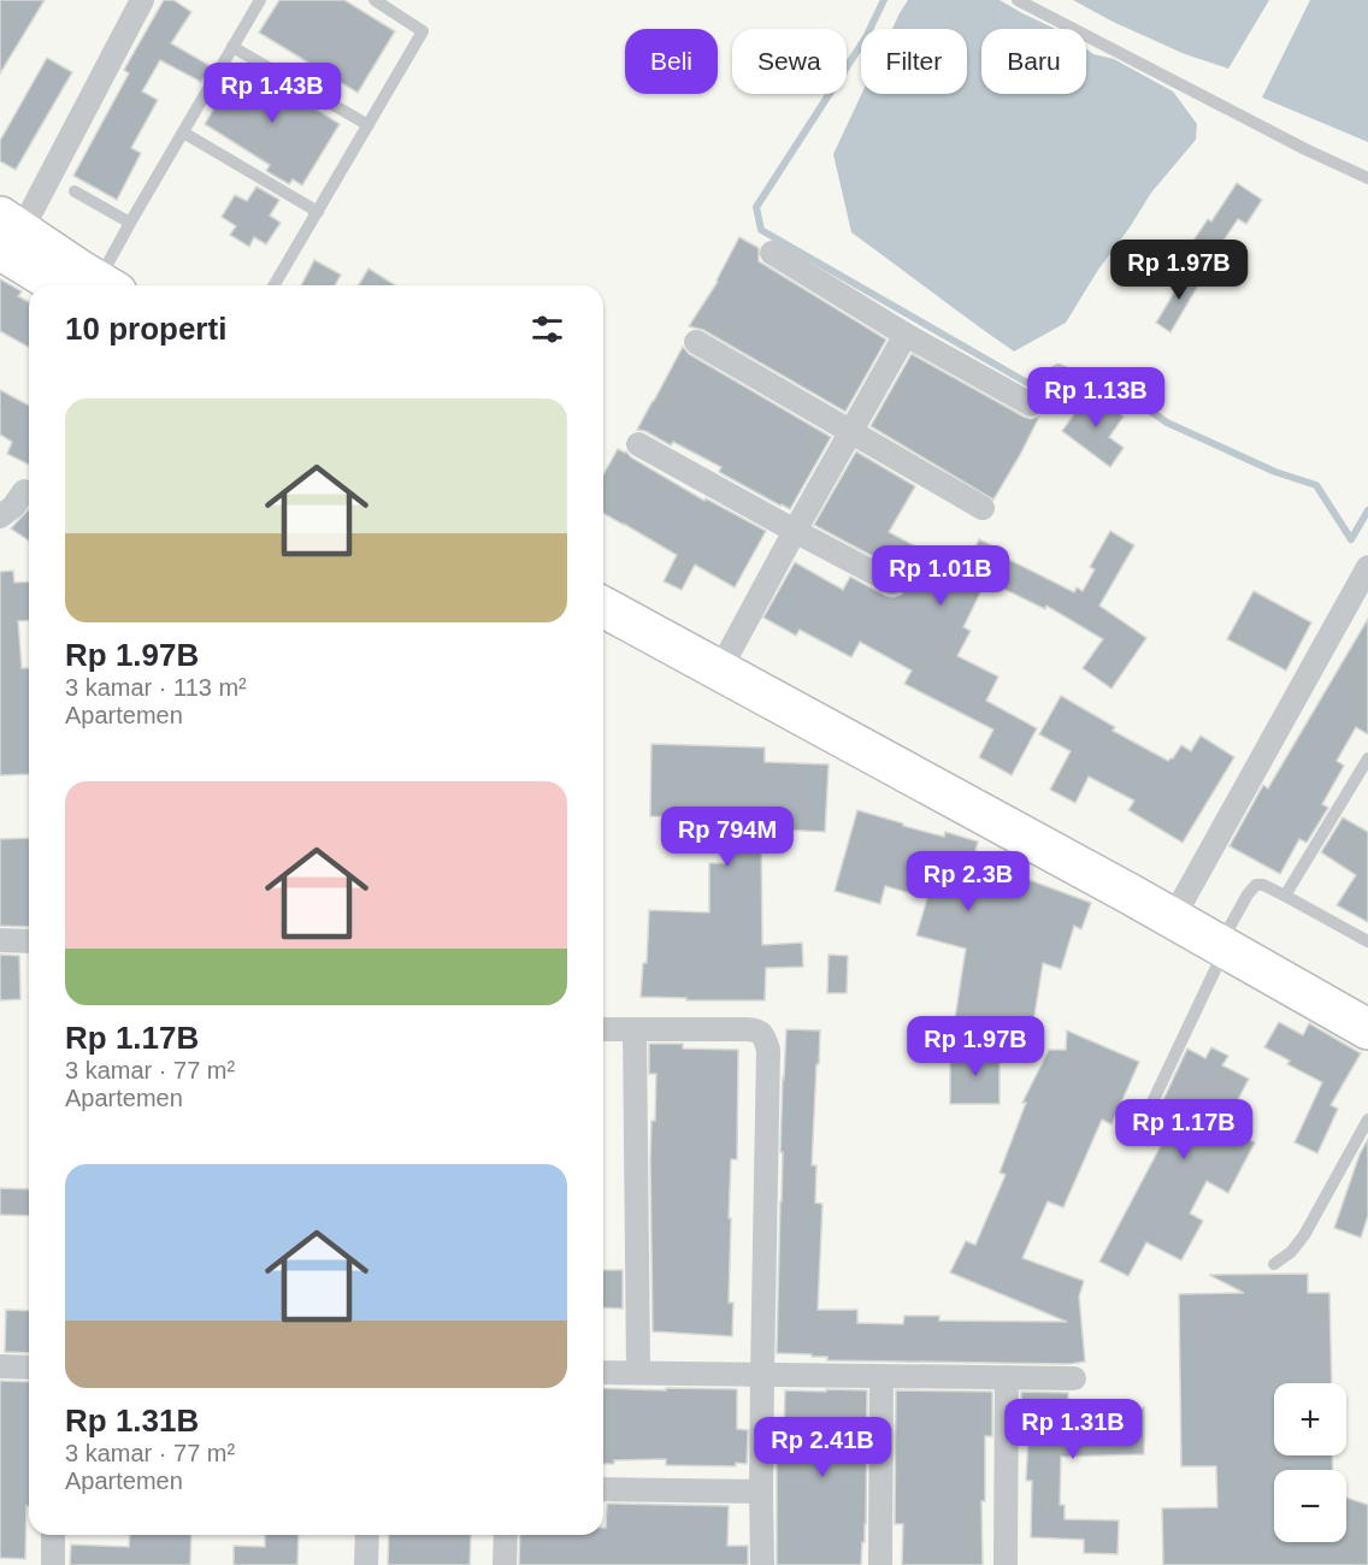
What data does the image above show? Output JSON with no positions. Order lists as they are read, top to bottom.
{
  "page": {
    "chip": [
      "Beli",
      "Sewa",
      "Filter",
      "Baru"
    ],
    "price": [
      "Rp 1.43B",
      "Rp 1.97B",
      "Rp 1.13B",
      "Rp 1.01B",
      "Rp 794M",
      "Rp 2.3B",
      "Rp 1.97B",
      "Rp 1.17B",
      "Rp 1.31B",
      "Rp 2.41B"
    ],
    "heading": "10 properti",
    "list": [
      {
        "name": "Rp 1.97B",
        "note": "3 kamar · 113 m² · Apartemen"
      },
      {
        "name": "Rp 1.17B",
        "note": "3 kamar · 77 m² · Apartemen"
      },
      {
        "name": "Rp 1.31B",
        "note": "3 kamar · 77 m² · Apartemen"
      }
    ],
    "map_buttons": ["+", "−"]
  }
}
